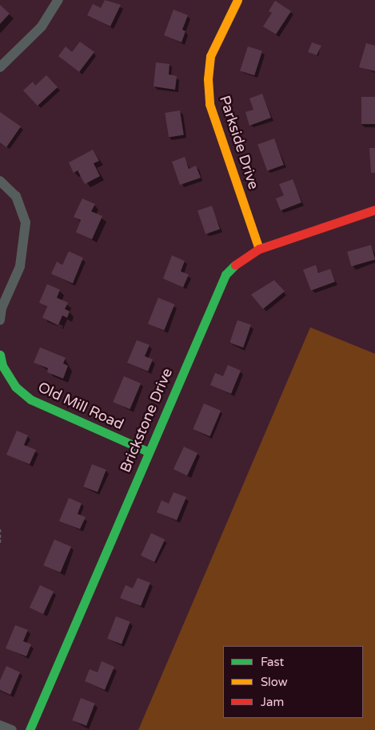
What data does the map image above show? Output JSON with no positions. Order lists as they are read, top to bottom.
{
  "streets": {
    "street": ["Parkside Drive", "Old Mill Road", "Brickstone Drive"]
  },
  "crossings": [
    ["Parkside Drive", "Brickstone Drive"],
    ["Old Mill Road", "Brickstone Drive"]
  ],
  "legend": ["Fast", "Slow", "Jam"]
}
